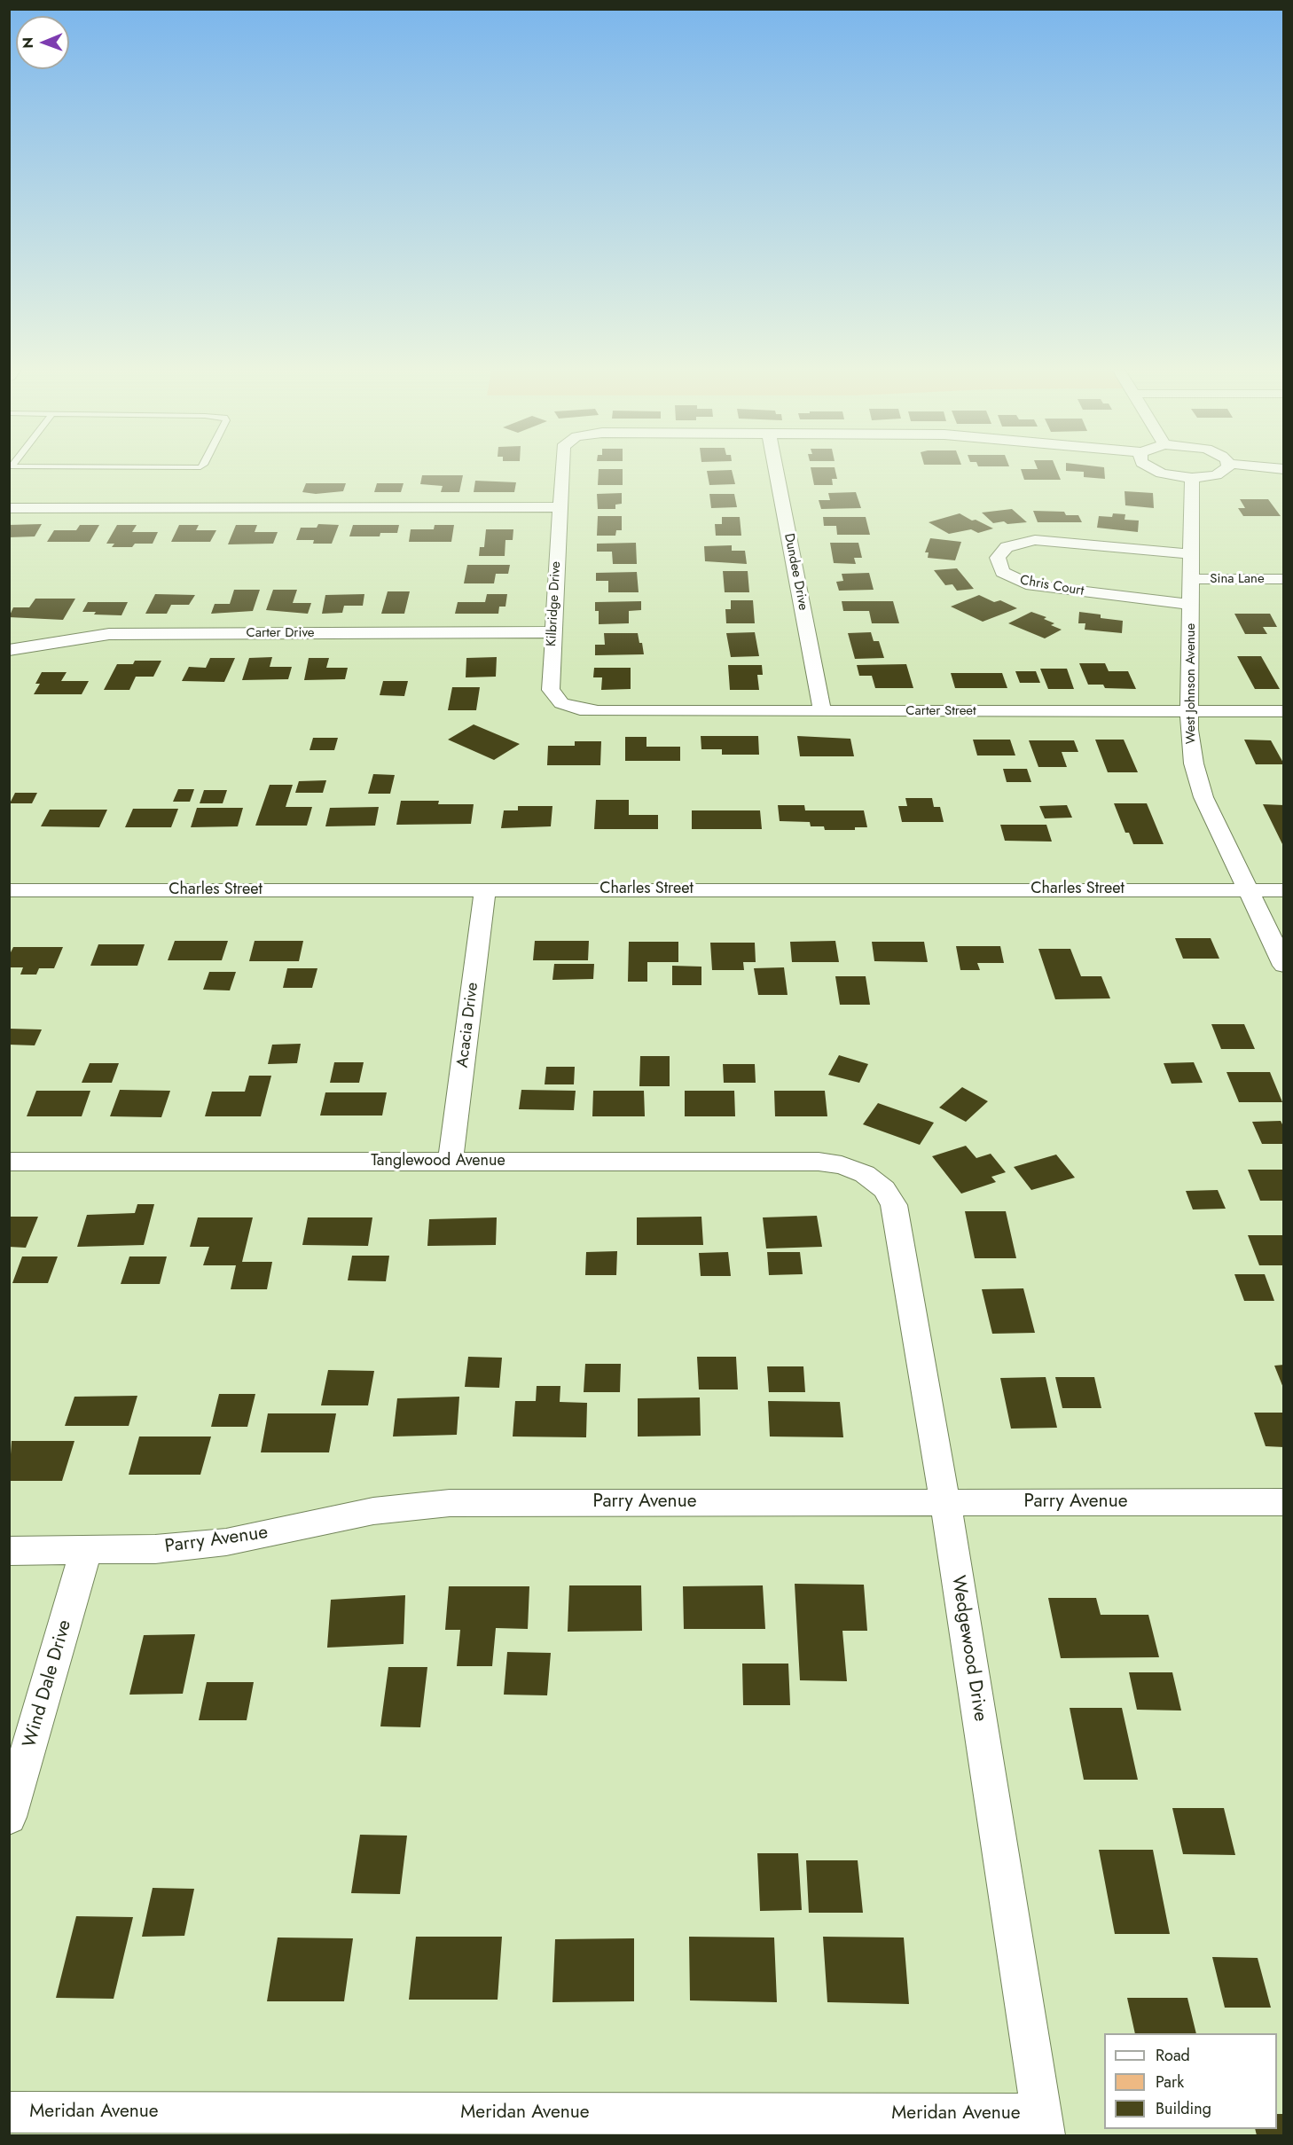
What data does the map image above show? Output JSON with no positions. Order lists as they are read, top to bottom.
{
  "streets": {
    "street": [
      "Dundee Drive",
      "Sina Lane",
      "Chris Court",
      "Kilbridge Drive",
      "Carter Drive",
      "West Johnson Avenue",
      "Carter Street",
      "Charles Street",
      "Acacia Drive",
      "Tanglewood Avenue",
      "Parry Avenue",
      "Wedgewood Drive",
      "Wind Dale Drive",
      "Meridan Avenue"
    ]
  },
  "crossings": [
    ["Dundee Drive", "Carter Street"],
    ["Sina Lane", "West Johnson Avenue"],
    ["Chris Court", "West Johnson Avenue"],
    ["Kilbridge Drive", "Carter Drive"],
    ["Kilbridge Drive", "Carter Street"],
    ["West Johnson Avenue", "Carter Street"],
    ["West Johnson Avenue", "Charles Street"],
    ["Charles Street", "Acacia Drive"],
    ["Acacia Drive", "Tanglewood Avenue"],
    ["Tanglewood Avenue", "Wedgewood Drive"],
    ["Parry Avenue", "Wedgewood Drive"],
    ["Parry Avenue", "Wind Dale Drive"],
    ["Wedgewood Drive", "Meridan Avenue"]
  ],
  "legend": ["Road", "Park", "Building"],
  "north": "left"
}
